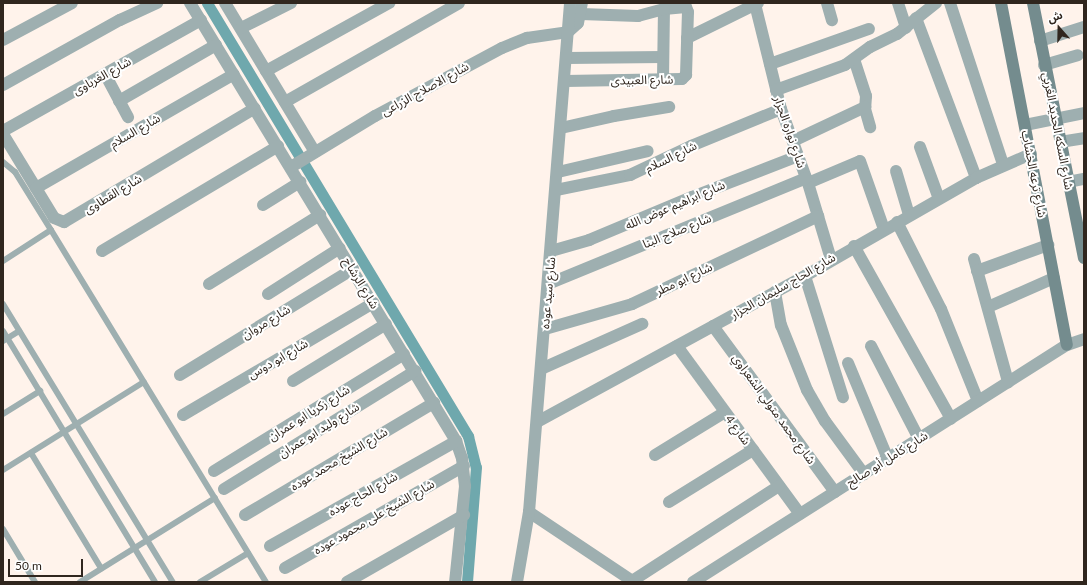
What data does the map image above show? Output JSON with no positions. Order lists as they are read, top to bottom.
{
  "streets": {
    "street": [
      "شارع الغرباوى",
      "شارع العبيدى",
      "شارع الاصلاح الزراعى",
      "شارع السلام",
      "شارع السكه الحديد الغربي",
      "شارع نواره الجزار",
      "شارع ترعه الخشاب",
      "شارع القطاوى",
      "شارع ابراهيم عوض الله",
      "شارع صلاح البنا",
      "شارع ابو مطر",
      "شارع الرشاح",
      "شارع الحاج سليمان الجزار",
      "شارع سيد عوده",
      "شارع مروان",
      "شارع ابو دوس",
      "شارع محمد متولي الشعراوي",
      "شارع زكريا ابو عمران",
      "شارع وليد ابو عمران",
      "شارع 4",
      "شارع الشيخ محمد عوده",
      "شارع كامل أبو صالح",
      "شارع الحاج عوده",
      "شارع الشيخ على محمود عوده"
    ]
  },
  "crossings": [
    ["شارع الغرباوى", "شارع الرشاح"],
    ["شارع العبيدى", "شارع سيد عوده"],
    ["شارع الاصلاح الزراعى", "شارع الرشاح"],
    ["شارع الاصلاح الزراعى", "شارع سيد عوده"],
    ["شارع السلام", "شارع نواره الجزار"],
    ["شارع السلام", "شارع القطاوى"],
    ["شارع السلام", "شارع الرشاح"],
    ["شارع السلام", "شارع سيد عوده"],
    ["شارع نواره الجزار", "شارع ابراهيم عوض الله"],
    ["شارع نواره الجزار", "شارع صلاح البنا"],
    ["شارع نواره الجزار", "شارع ابو مطر"],
    ["شارع نواره الجزار", "شارع الحاج سليمان الجزار"],
    ["شارع ترعه الخشاب", "شارع الحاج سليمان الجزار"],
    ["شارع ترعه الخشاب", "شارع كامل أبو صالح"],
    ["شارع القطاوى", "شارع الرشاح"],
    ["شارع ابراهيم عوض الله", "شارع سيد عوده"],
    ["شارع صلاح البنا", "شارع الحاج سليمان الجزار"],
    ["شارع صلاح البنا", "شارع سيد عوده"],
    ["شارع ابو مطر", "شارع سيد عوده"],
    ["شارع الرشاح", "شارع مروان"],
    ["شارع الرشاح", "شارع ابو دوس"],
    ["شارع الرشاح", "شارع زكريا ابو عمران"],
    ["شارع الرشاح", "شارع وليد ابو عمران"],
    ["شارع الرشاح", "شارع الشيخ محمد عوده"],
    ["شارع الرشاح", "شارع الحاج عوده"],
    ["شارع الرشاح", "شارع الشيخ على محمود عوده"],
    ["شارع الحاج سليمان الجزار", "شارع سيد عوده"],
    ["شارع الحاج سليمان الجزار", "شارع محمد متولي الشعراوي"],
    ["شارع الحاج سليمان الجزار", "شارع 4"],
    ["شارع محمد متولي الشعراوي", "شارع كامل أبو صالح"],
    ["شارع 4", "شارع كامل أبو صالح"]
  ],
  "scale_bar": "50 m",
  "north": "top"
}
